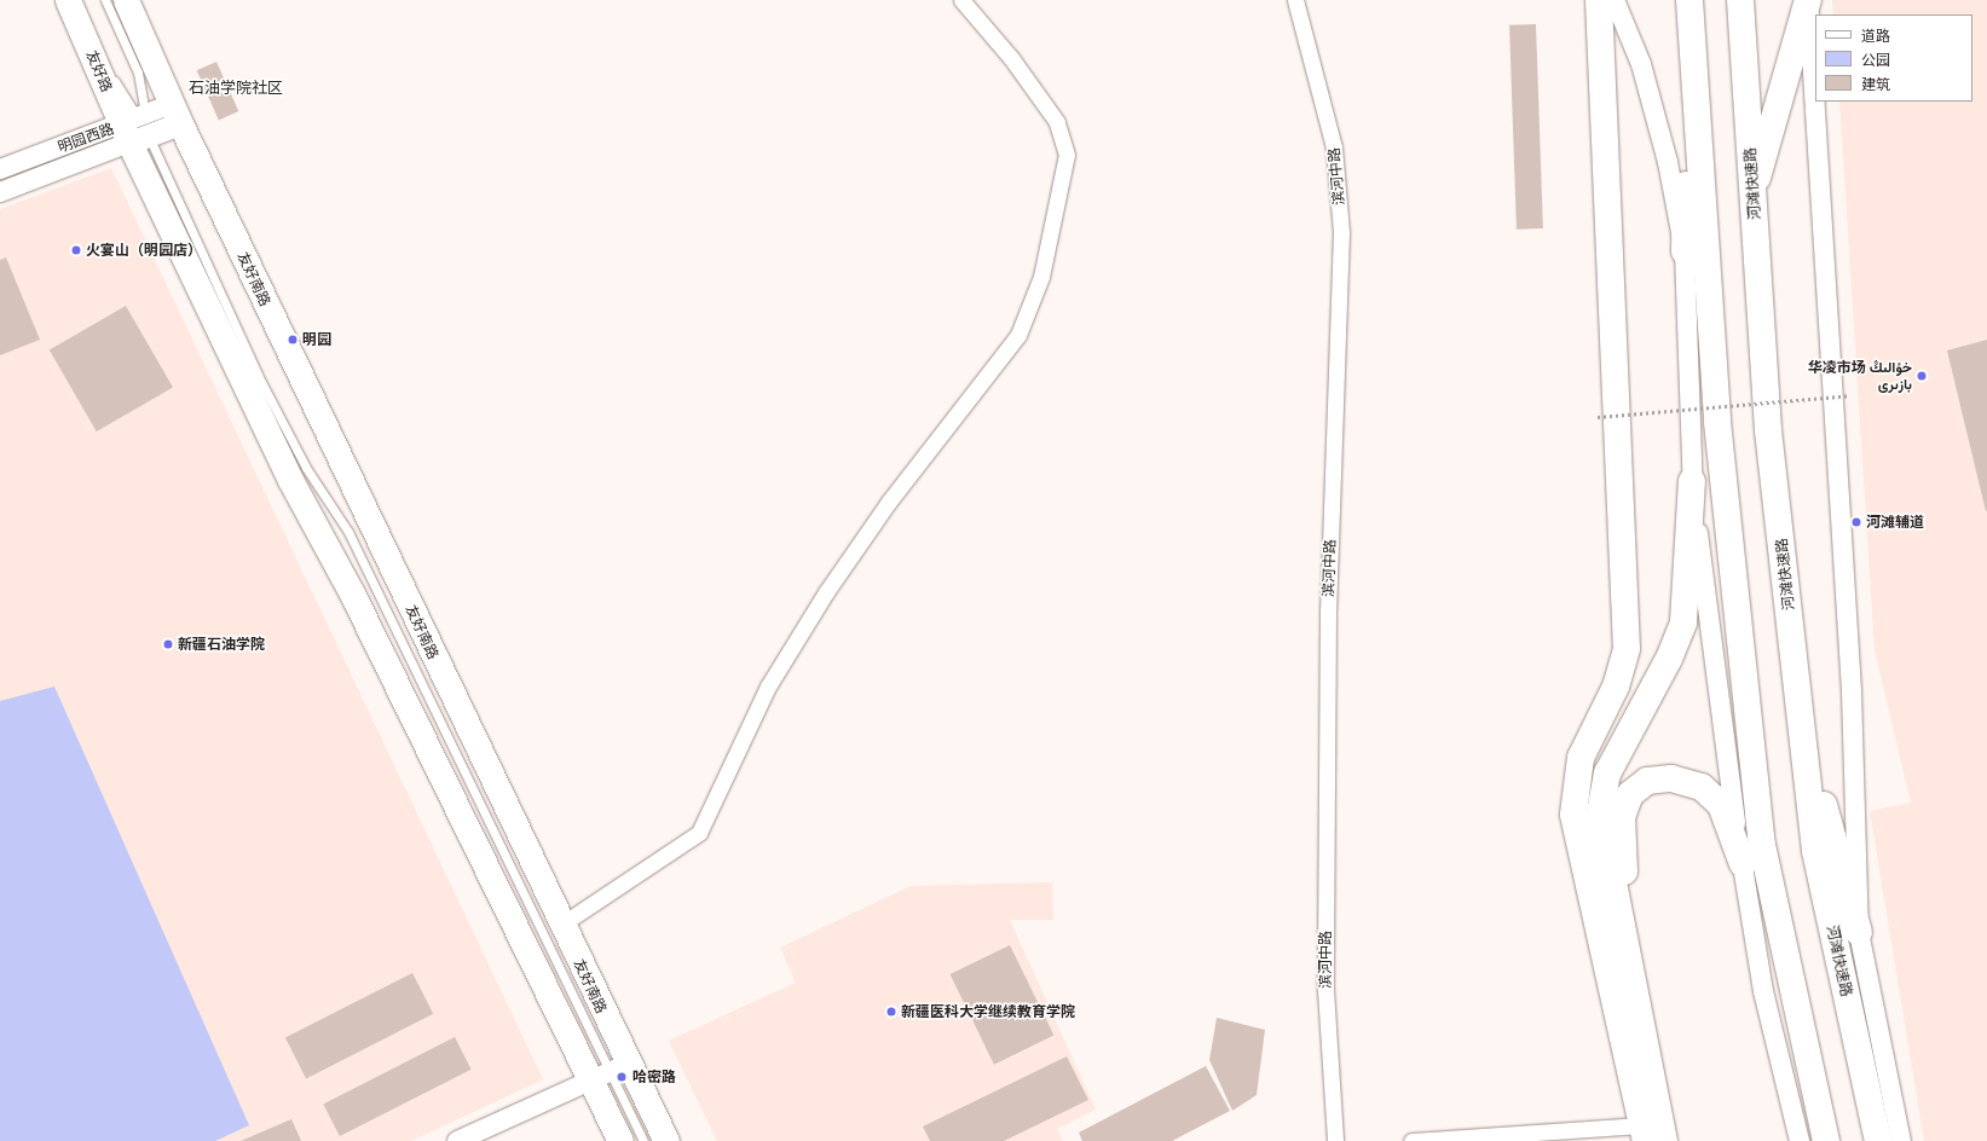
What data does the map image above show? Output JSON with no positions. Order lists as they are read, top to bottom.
{
  "streets": {
    "highway": ["河滩快速路"],
    "main road": ["友好路", "友好南路"],
    "street": ["明园西路", "滨河中路"]
  },
  "crossings": [
    ["友好路", "明园西路"],
    ["友好路", "友好南路"],
    ["明园西路", "友好南路"]
  ],
  "districts": ["石油学院社区"],
  "places": [
    "火宴山（明园店）",
    "明园",
    "华凌市场 خۇالىڭ بازىرى",
    "河滩辅道",
    "新疆石油学院",
    "新疆医科大学继续教育学院",
    "哈密路"
  ],
  "legend": ["道路", "公园", "建筑"]
}
